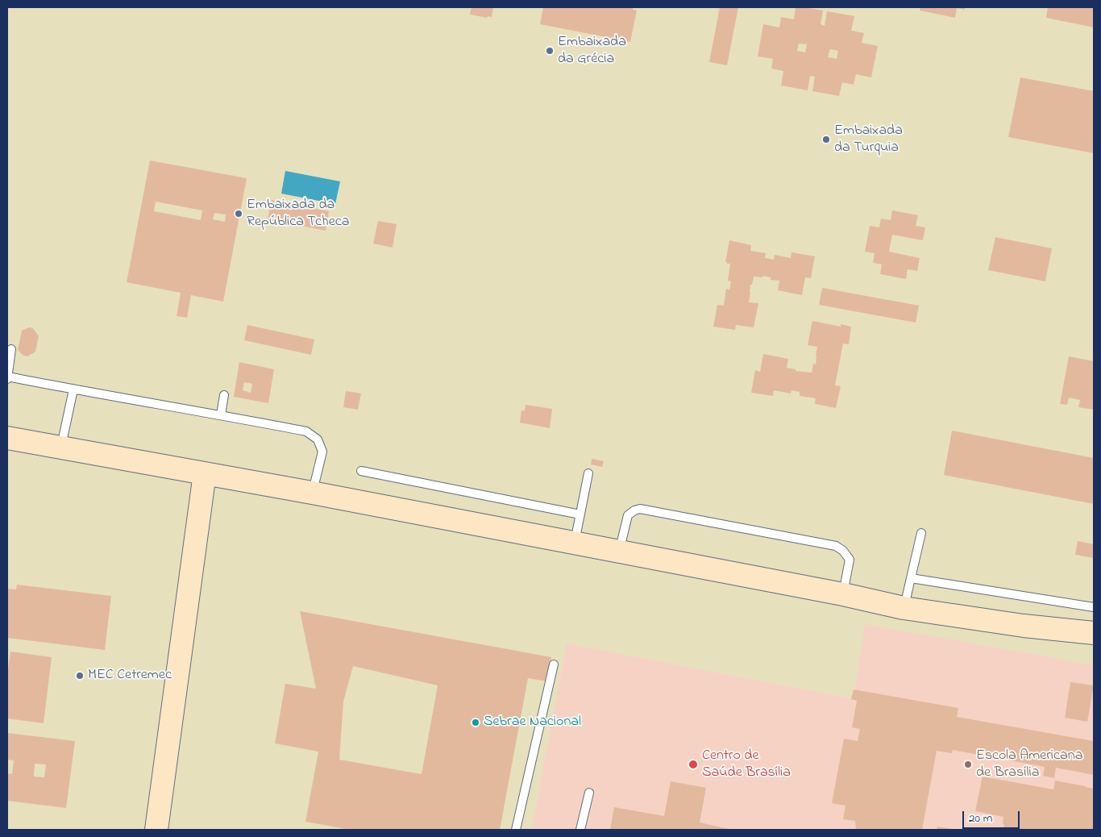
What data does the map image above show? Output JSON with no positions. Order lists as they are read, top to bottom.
{
  "places": [
    "Embaixada da Grécia",
    "Embaixada da Turquia",
    "Embaixada da República Tcheca",
    "MEC Cetremec",
    "Sebrae Nacional",
    "Centro de Saúde Brasília",
    "Escola Americana de Brasília"
  ],
  "scale_bar": "20 m"
}
